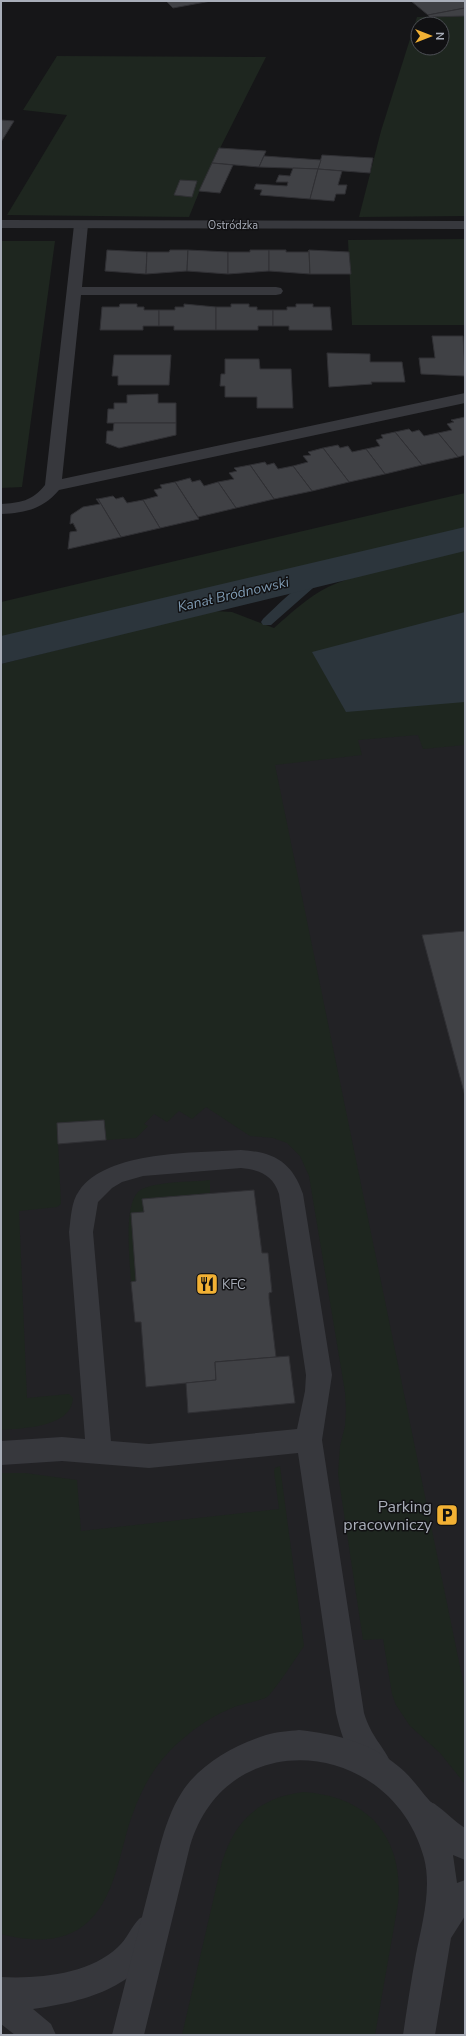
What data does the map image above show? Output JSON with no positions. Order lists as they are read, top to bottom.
{
  "streets": {
    "street": ["Ostródzka"]
  },
  "water": ["Kanał Bródnowski"],
  "places": {
    "restaurant": ["KFC"],
    "parking": ["Parking pracowniczy"]
  },
  "north": "right"
}
